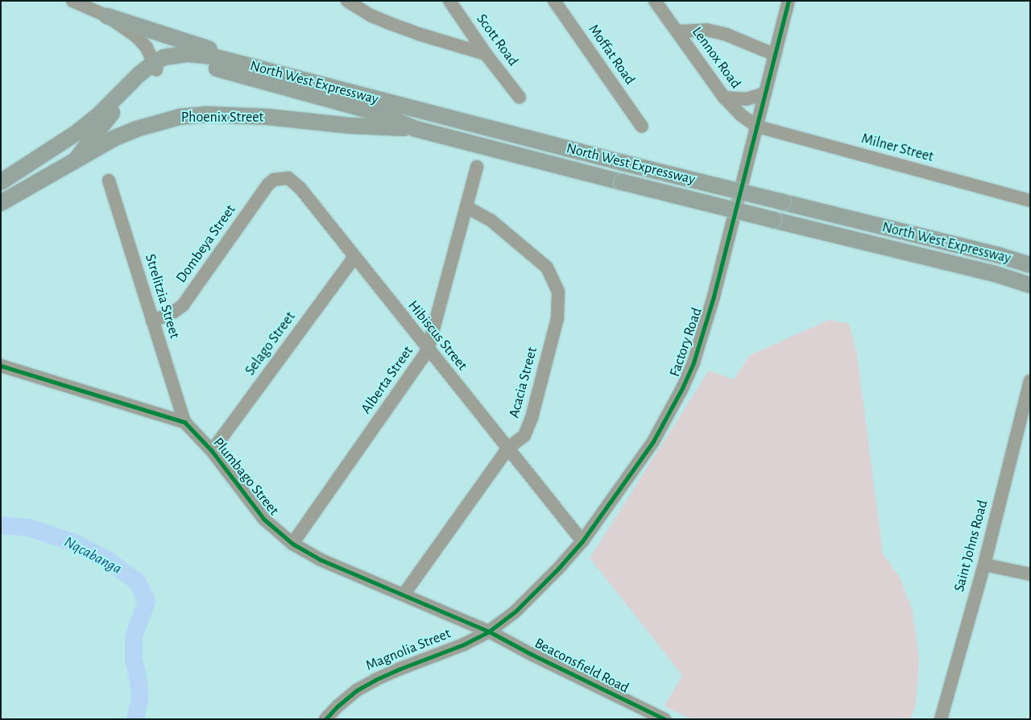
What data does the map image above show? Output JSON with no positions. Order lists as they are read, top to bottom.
{
  "streets": {
    "main road": ["North West Expressway", "Phoenix Street"],
    "street": [
      "Scott Road",
      "Moffat Road",
      "Lennox Road",
      "Milner Street",
      "Dombeya Street",
      "Strelitzia Street",
      "Hibiscus Street",
      "Factory Road",
      "Selago Street",
      "Alberta Street",
      "Acacia Street",
      "Plumbago Street",
      "Saint Johns Road",
      "Magnolia Street",
      "Beaconsfield Road"
    ]
  },
  "crossings": [
    ["Lennox Road", "Milner Street"],
    ["Lennox Road", "Factory Road"],
    ["North West Expressway", "Phoenix Street"],
    ["Milner Street", "Factory Road"],
    ["Dombeya Street", "Strelitzia Street"],
    ["Dombeya Street", "Hibiscus Street"],
    ["Strelitzia Street", "Plumbago Street"],
    ["Hibiscus Street", "Factory Road"],
    ["Hibiscus Street", "Selago Street"],
    ["Hibiscus Street", "Alberta Street"],
    ["Hibiscus Street", "Acacia Street"],
    ["Factory Road", "Plumbago Street"],
    ["Factory Road", "Magnolia Street"],
    ["Factory Road", "Beaconsfield Road"],
    ["Selago Street", "Plumbago Street"],
    ["Alberta Street", "Acacia Street"],
    ["Alberta Street", "Plumbago Street"],
    ["Acacia Street", "Plumbago Street"],
    ["Plumbago Street", "Magnolia Street"],
    ["Plumbago Street", "Beaconsfield Road"],
    ["Magnolia Street", "Beaconsfield Road"]
  ],
  "water": ["Nqcabanga"]
}
